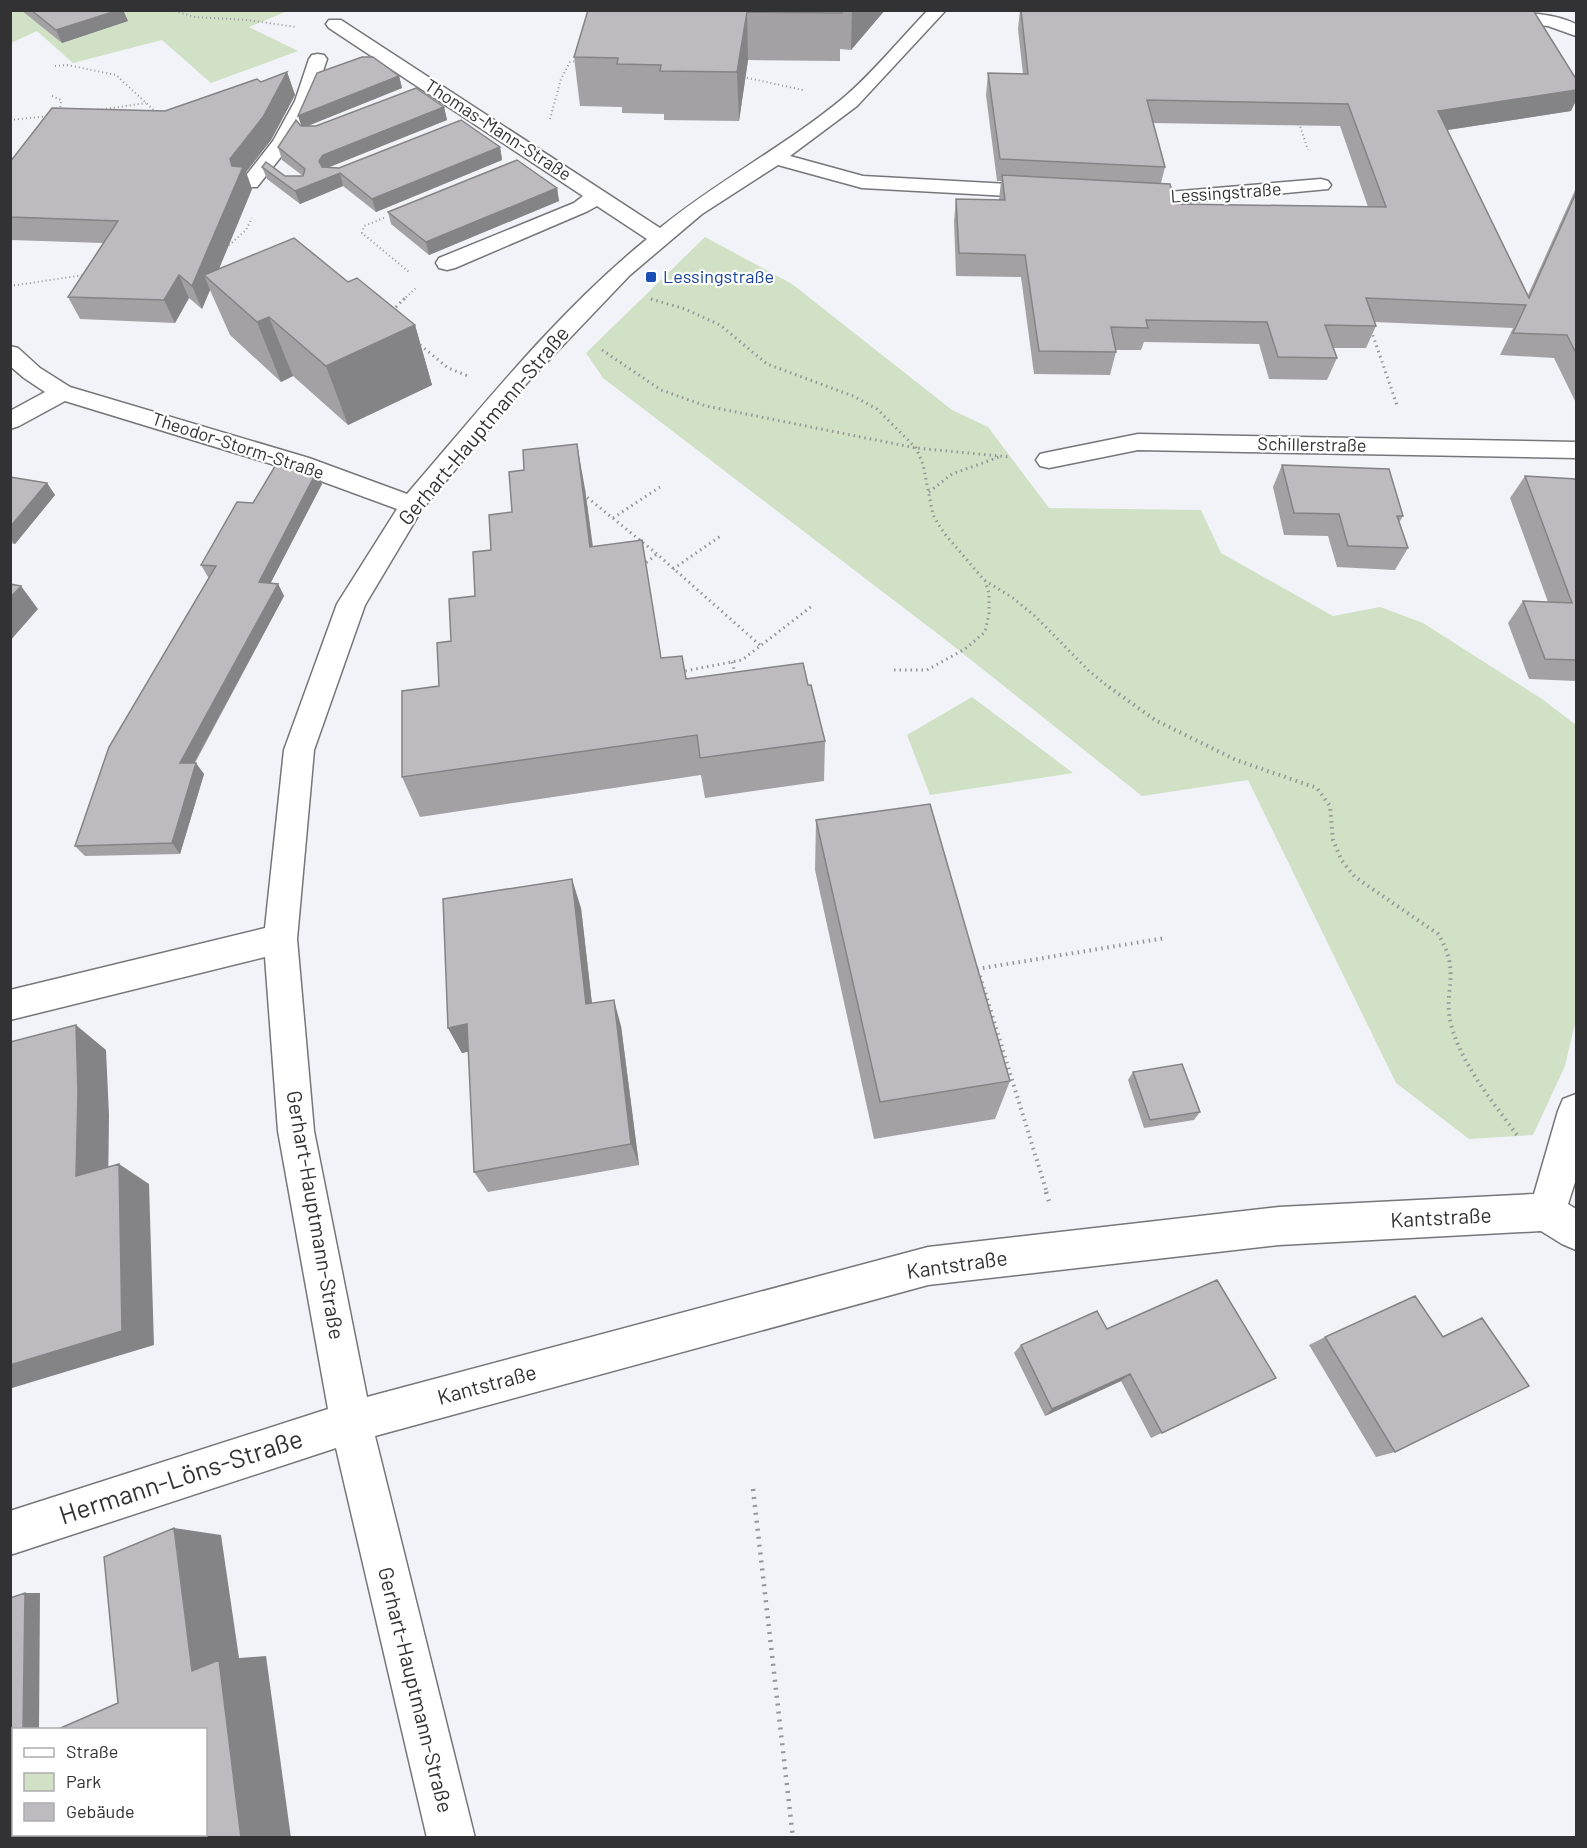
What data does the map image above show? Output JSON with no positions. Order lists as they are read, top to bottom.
{
  "streets": {
    "street": [
      "Thomas-Mann-Straße",
      "Lessingstraße",
      "Gerhart-Hauptmann-Straße",
      "Schillerstraße",
      "Theodor-Storm-Straße",
      "Kantstraße",
      "Hermann-Löns-Straße"
    ]
  },
  "crossings": [
    ["Thomas-Mann-Straße", "Gerhart-Hauptmann-Straße"],
    ["Gerhart-Hauptmann-Straße", "Theodor-Storm-Straße"],
    ["Gerhart-Hauptmann-Straße", "Kantstraße"],
    ["Gerhart-Hauptmann-Straße", "Hermann-Löns-Straße"],
    ["Kantstraße", "Hermann-Löns-Straße"]
  ],
  "places": {
    "transit": ["Lessingstraße"]
  },
  "legend": ["Straße", "Park", "Gebäude"]
}
